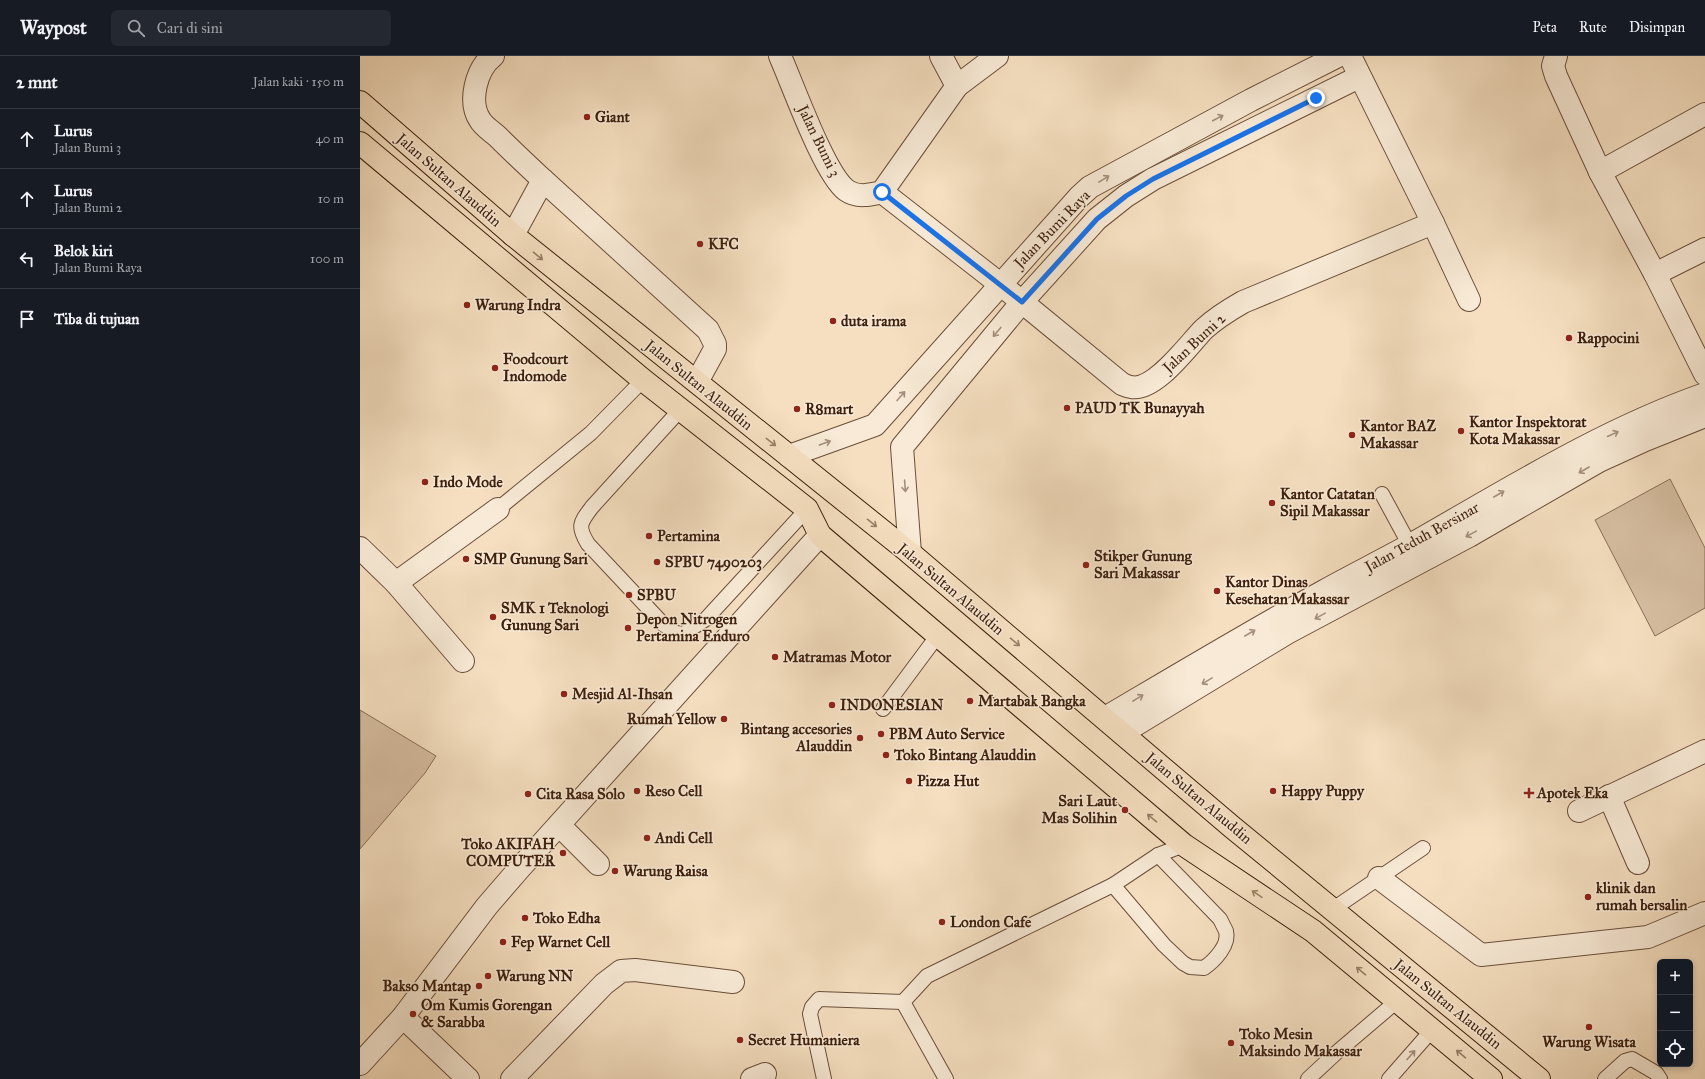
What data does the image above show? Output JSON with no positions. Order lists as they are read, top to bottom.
{
  "streets": {
    "highway": ["Jalan Sultan Alauddin"],
    "street": [
      "Jalan Bumi 3",
      "Jalan Bumi Raya",
      "Jalan Bumi 2",
      "Jalan Teduh Bersinar"
    ]
  },
  "crossings": [
    ["Jalan Sultan Alauddin", "Jalan Bumi Raya"],
    ["Jalan Sultan Alauddin", "Jalan Teduh Bersinar"],
    ["Jalan Bumi Raya", "Jalan Bumi 2"]
  ],
  "places": {
    "other": [
      "Giant",
      "KFC",
      "Warung Indra",
      "duta irama",
      "Rappocini",
      "Foodcourt Indomode",
      "PAUD TK Bunayyah",
      "R8mart",
      "Kantor Inspektorat Kota Makassar",
      "Kantor BAZ Makassar",
      "Indo Mode",
      "Kantor Catatan Sipil Makassar",
      "Pertamina",
      "SMP Gunung Sari",
      "SPBU 7490203",
      "Stikper Gunung Sari Makassar",
      "Kantor Dinas Kesehatan Makassar",
      "SPBU",
      "SMK 1 Teknologi Gunung Sari",
      "Depon Nitrogen Pertamina Enduro",
      "Matramas Motor",
      "Mesjid Al-Ihsan",
      "Martabak Bangka",
      "INDONESIAN",
      "Rumah Yellow",
      "PBM Auto Service",
      "Bintang accesories Alauddin",
      "Toko Bintang Alauddin",
      "Pizza Hut",
      "Reso Cell",
      "Happy Puppy",
      "Cita Rasa Solo",
      "Sari Laut Mas Solihin",
      "Andi Cell",
      "Toko AKIFAH COMPUTER",
      "Warung Raisa",
      "klinik dan rumah bersalin",
      "Toko Edha",
      "London Cafe",
      "Fep Warnet Cell",
      "Warung NN",
      "Bakso Mantap",
      "Om Kumis Gorengan & Sarabba",
      "Warung Wisata",
      "Secret Humaniera",
      "Toko Mesin Maksindo Makassar"
    ],
    "health": ["Apotek Eka"]
  },
  "page": {
    "header": "Waypost",
    "search": "Cari di sini",
    "nav": ["Peta", "Rute", "Disimpan"],
    "heading": ["2 mnt", "Jalan kaki · 150 m"],
    "list": [
      ["Lurus", "Jalan Bumi 3", "40 m"],
      ["Lurus", "Jalan Bumi 2", "10 m"],
      ["Belok kiri", "Jalan Bumi Raya", "100 m"],
      "Tiba di tujuan"
    ],
    "map_buttons": ["+", "−"]
  }
}
